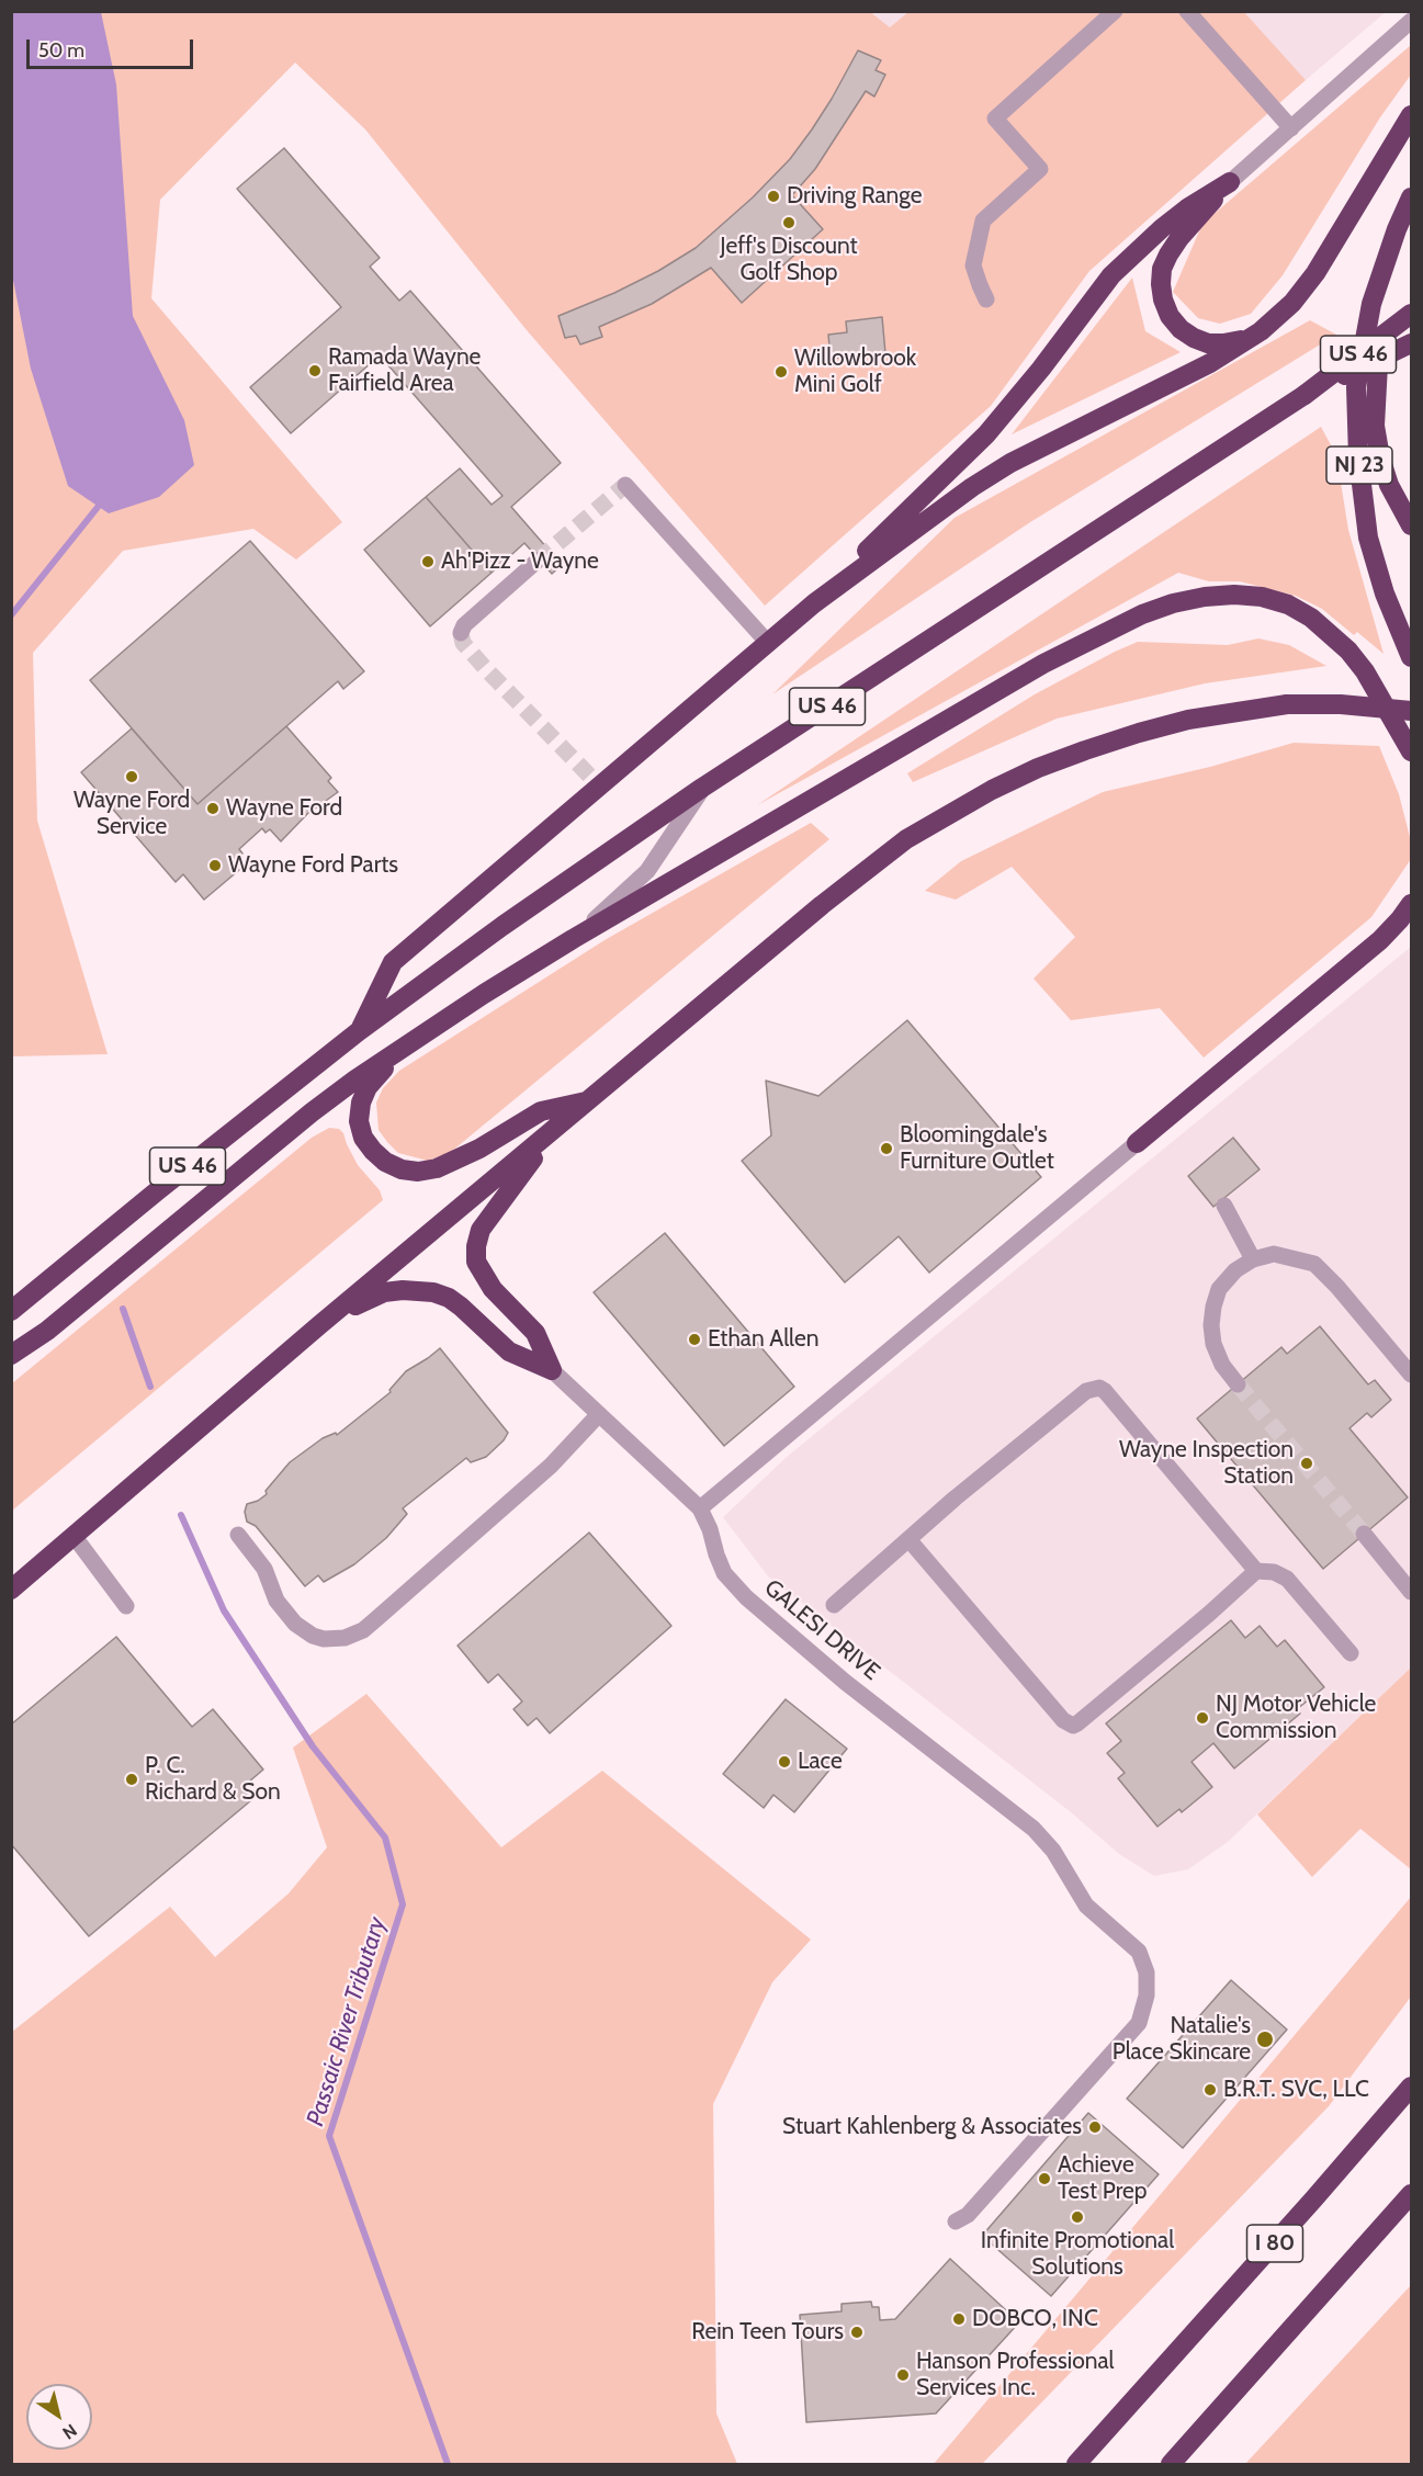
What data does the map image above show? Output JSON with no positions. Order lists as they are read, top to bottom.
{
  "streets": {
    "highway": ["US 46", "NJ 23", "I 80"],
    "street": ["GALESI DRIVE"]
  },
  "water": ["Passaic River Tributary"],
  "places": [
    "Driving Range",
    "Jeff's Discount Golf Shop",
    "Ramada Wayne Fairfield Area",
    "Willowbrook Mini Golf",
    "Ah'Pizz - Wayne",
    "Wayne Ford Service",
    "Wayne Ford",
    "Wayne Ford Parts",
    "Bloomingdale's Furniture Outlet",
    "Ethan Allen",
    "Wayne Inspection Station",
    "NJ Motor Vehicle Commission",
    "Lace",
    "P. C. Richard & Son",
    "Natalie's Place Skincare",
    "B.R.T. SVC, LLC",
    "Stuart Kahlenberg & Associates",
    "Achieve Test Prep",
    "Infinite Promotional Solutions",
    "DOBCO, INC",
    "Rein Teen Tours",
    "Hanson Professional Services Inc."
  ],
  "scale_bar": "50 m",
  "north": "bottom right"
}
